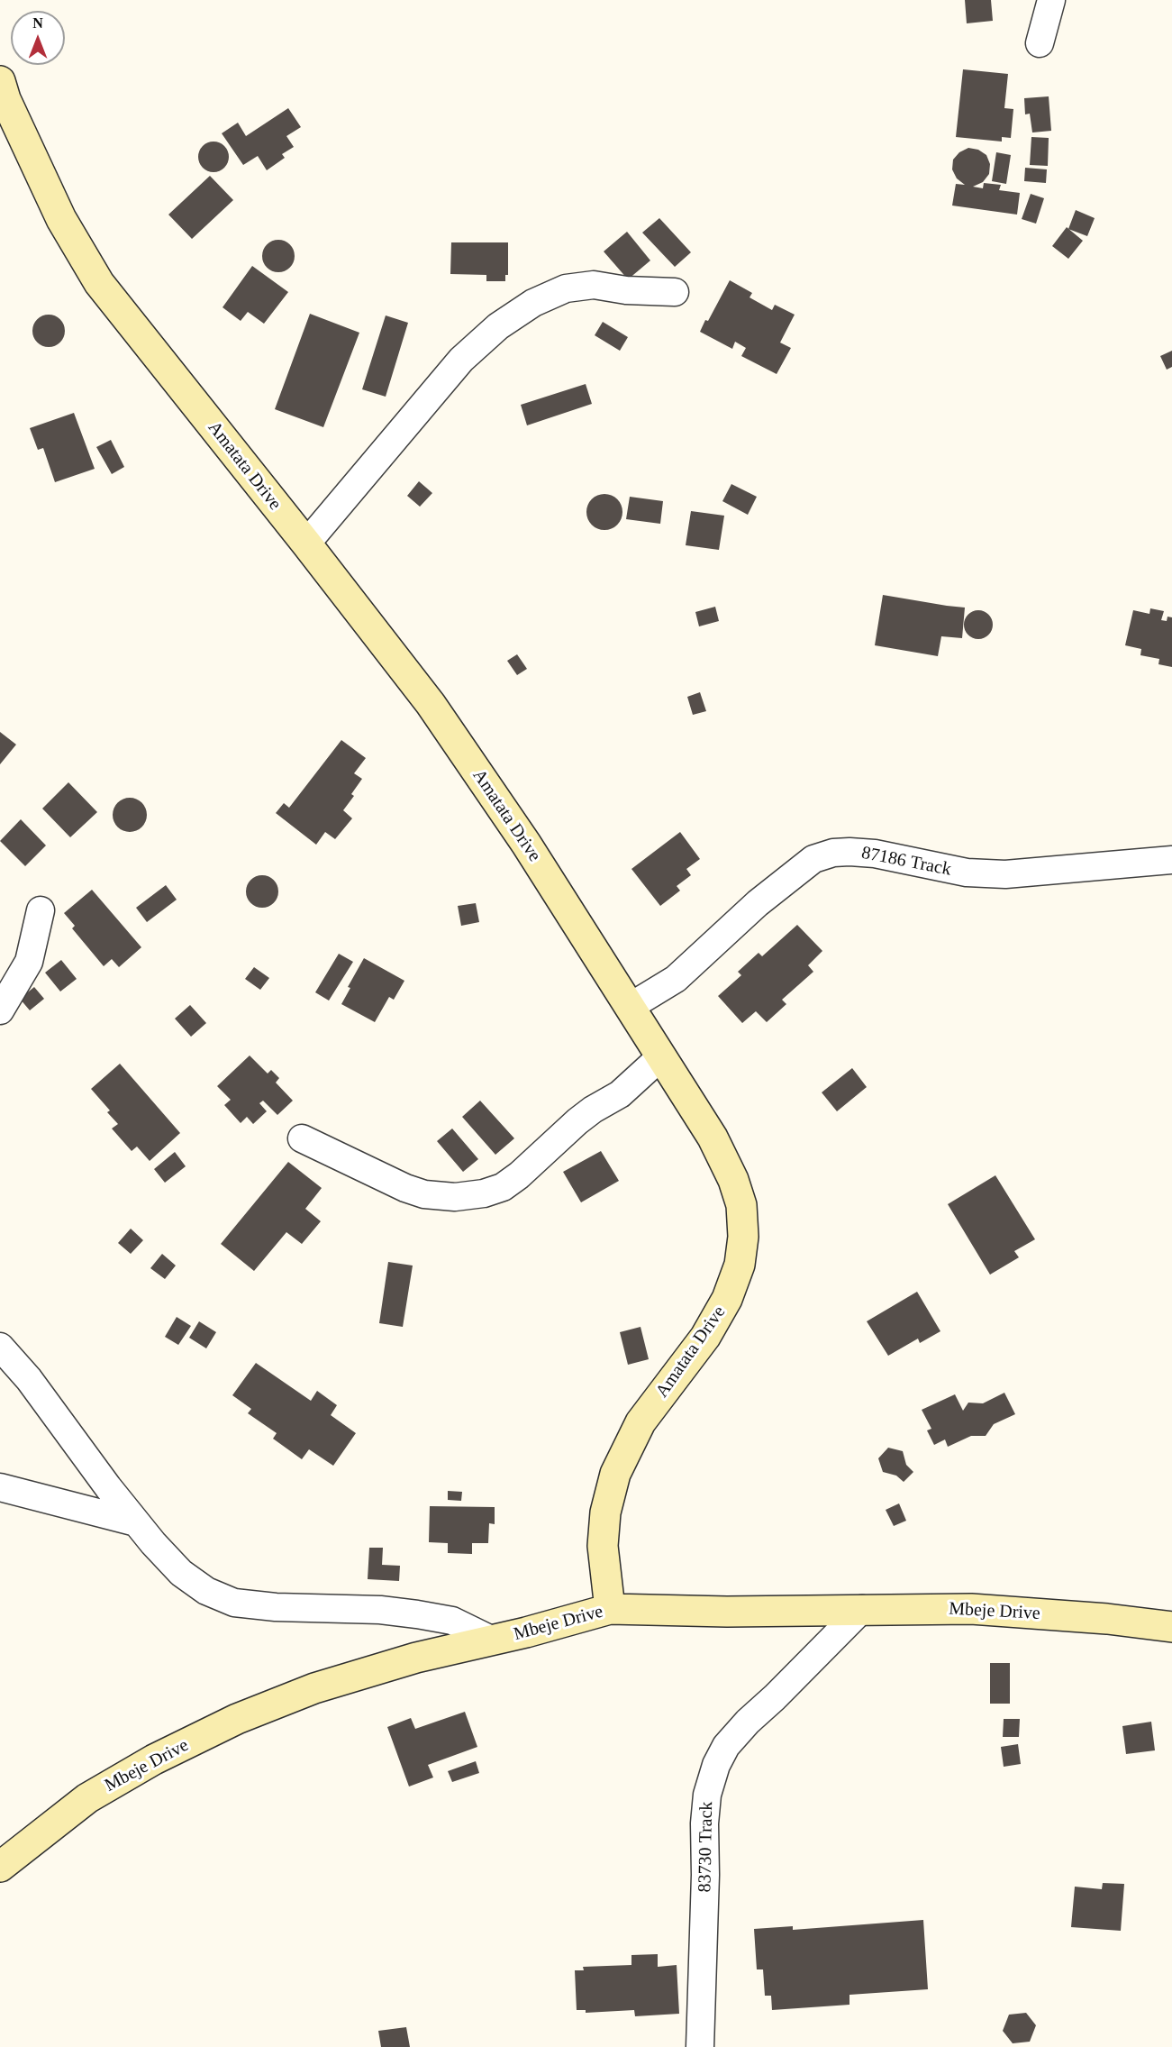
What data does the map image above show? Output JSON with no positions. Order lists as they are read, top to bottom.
{
  "streets": {
    "street": [
      "Amatata Drive",
      "87186 Track",
      "Mbeje Drive",
      "83730 Track"
    ]
  },
  "crossings": [
    ["Amatata Drive", "87186 Track"],
    ["Amatata Drive", "Mbeje Drive"],
    ["Mbeje Drive", "83730 Track"]
  ],
  "north": "top"
}
